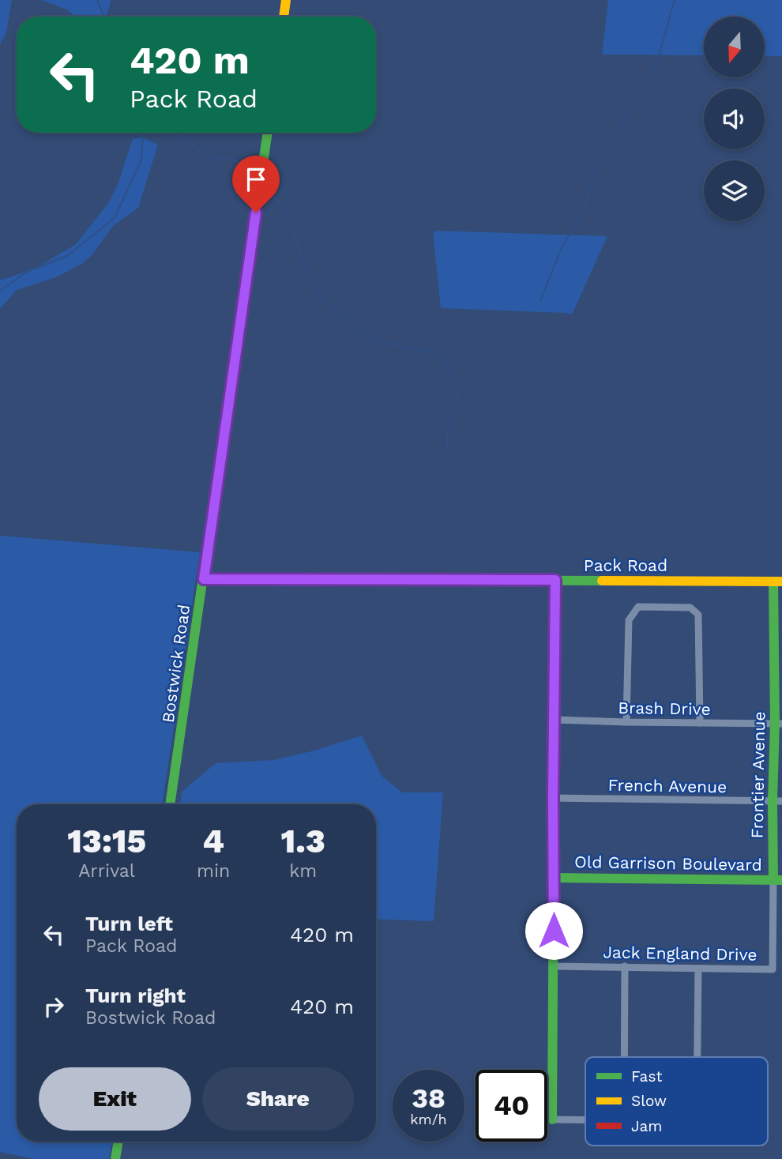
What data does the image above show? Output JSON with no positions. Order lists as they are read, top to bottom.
{
  "streets": {
    "street": [
      "Pack Road",
      "Bostwick Road",
      "Brash Drive",
      "Frontier Avenue",
      "French Avenue",
      "Old Garrison Boulevard",
      "Jack England Drive"
    ]
  },
  "crossings": [
    ["Pack Road", "Bostwick Road"],
    ["Pack Road", "Frontier Avenue"],
    ["Brash Drive", "Frontier Avenue"],
    ["Frontier Avenue", "French Avenue"],
    ["Frontier Avenue", "Old Garrison Boulevard"],
    ["Frontier Avenue", "Jack England Drive"]
  ],
  "legend": ["Fast", "Slow", "Jam"],
  "north": "bottom",
  "page": {
    "turn": ["420 m", "Pack Road"],
    "eta": [
      "13:15",
      "Arrival",
      "4",
      "min",
      "1.3",
      "km"
    ],
    "list": [
      {
        "name": "Turn left",
        "note": "Pack Road",
        "value": "420 m"
      },
      {
        "name": "Turn right",
        "note": "Bostwick Road",
        "value": "420 m"
      }
    ],
    "buttons": ["Exit", "Share"],
    "speed": "38 km/h",
    "limit": "40"
  }
}
